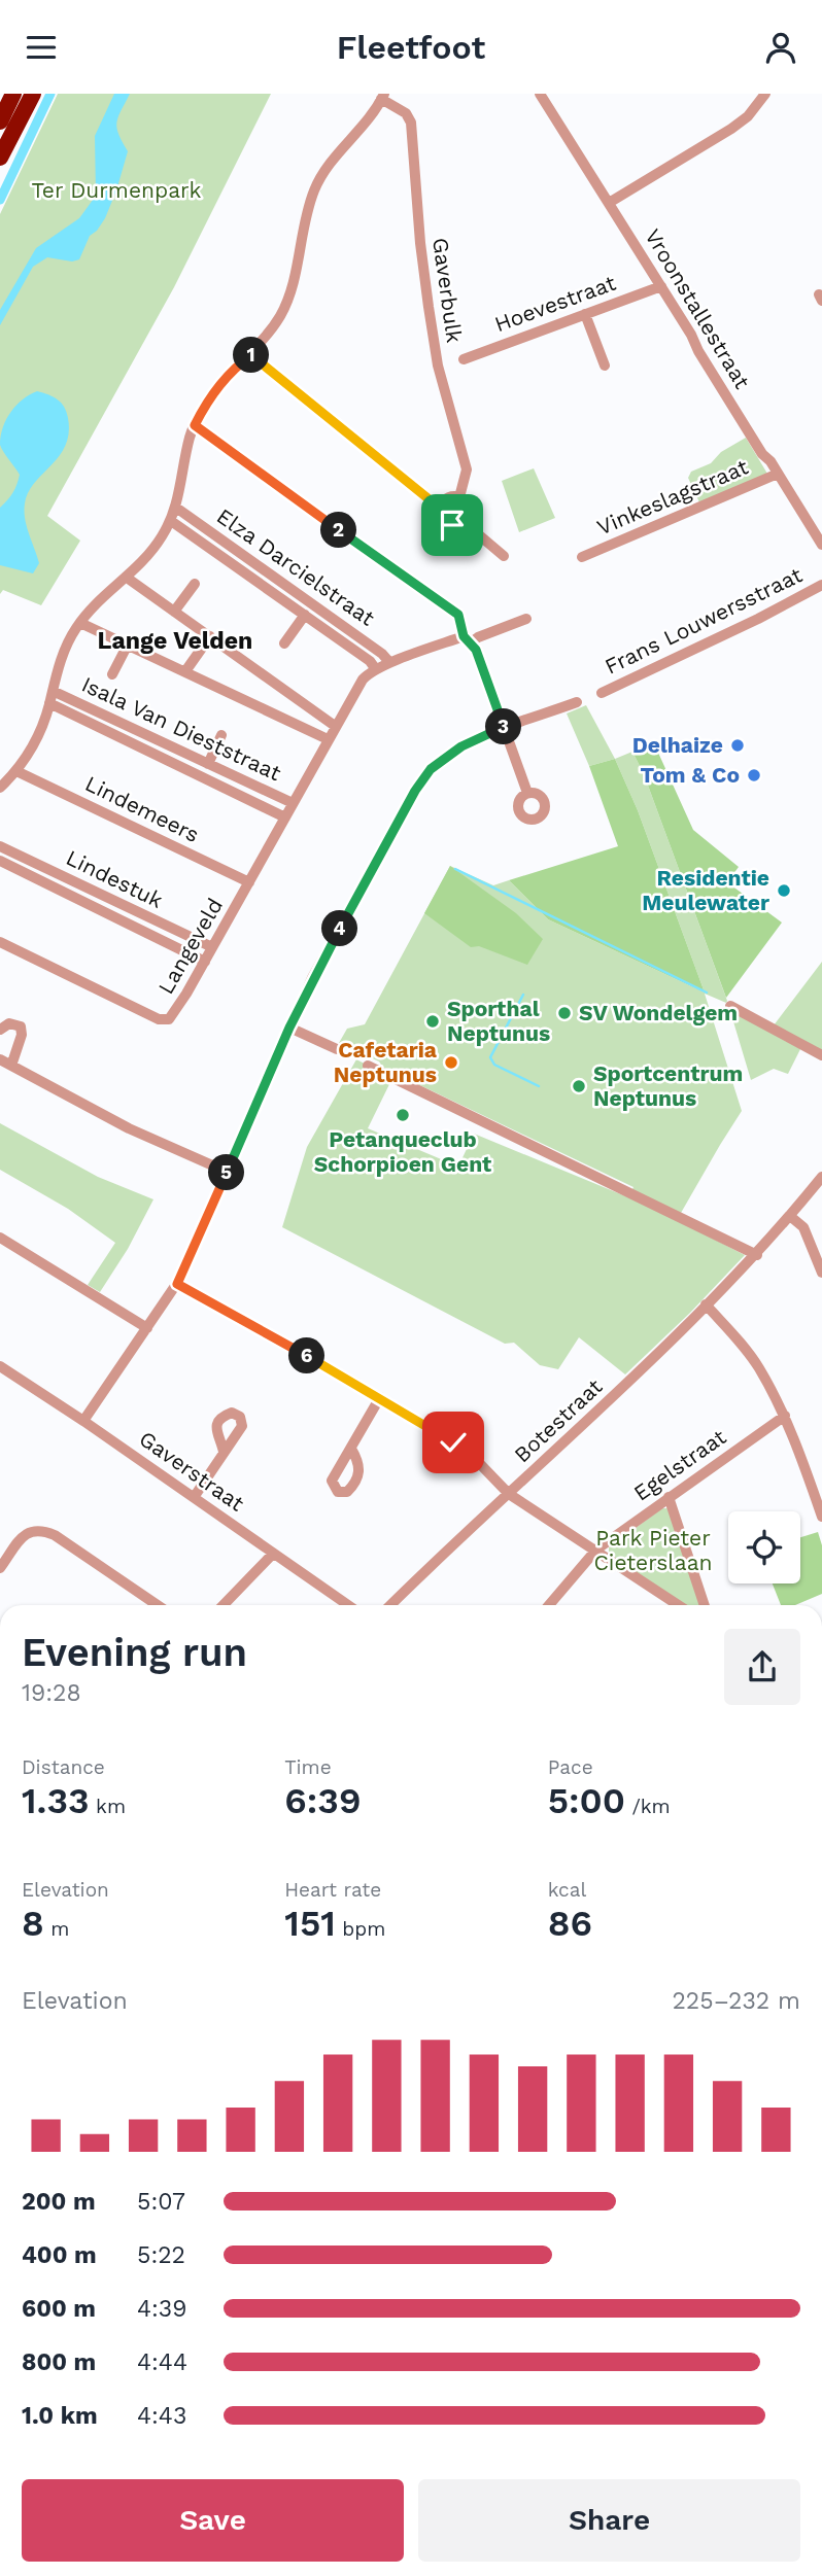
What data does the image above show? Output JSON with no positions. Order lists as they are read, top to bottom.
{
  "streets": {
    "street": [
      "Gaverbulk",
      "Hoevestraat",
      "Vroonstallestraat",
      "Vinkeslagstraat",
      "Elza Darcielstraat",
      "Frans Louwersstraat",
      "Isala Van Dieststraat",
      "Lindemeers",
      "Lindestuk",
      "Langeveld",
      "Botestraat",
      "Egelstraat",
      "Gaverstraat"
    ]
  },
  "crossings": [
    ["Hoevestraat", "Vroonstallestraat"],
    ["Vroonstallestraat", "Vinkeslagstraat"],
    ["Isala Van Dieststraat", "Langeveld"],
    ["Lindemeers", "Langeveld"],
    ["Lindestuk", "Langeveld"]
  ],
  "districts": ["Lange Velden"],
  "parks": ["Ter Durmenpark", "Park Pieter Cieterslaan"],
  "places": [
    "Delhaize",
    "Tom & Co",
    "Residentie Meulewater",
    "SV Wondelgem",
    "Sporthal Neptunus",
    "Cafetaria Neptunus",
    "Sportcentrum Neptunus",
    "Petanqueclub Schorpioen Gent"
  ],
  "page": {
    "header": "Fleetfoot",
    "pins": [
      "1",
      "2",
      "3",
      "4",
      "5",
      "6"
    ],
    "heading": ["Evening run", "19:28"],
    "stats": [
      ["Distance", "1.33 km"],
      ["Time", "6:39"],
      ["Pace", "5:00 /km"],
      ["Elevation", "8 m"],
      ["Heart rate", "151 bpm"],
      ["kcal", "86"]
    ],
    "chart": ["Elevation", "225–232 m"],
    "list": [
      {
        "name": "200 m",
        "note": "5:07"
      },
      {
        "name": "400 m",
        "note": "5:22"
      },
      {
        "name": "600 m",
        "note": "4:39"
      },
      {
        "name": "800 m",
        "note": "4:44"
      },
      {
        "name": "1.0 km",
        "note": "4:43"
      }
    ],
    "buttons": ["Save", "Share"]
  }
}
